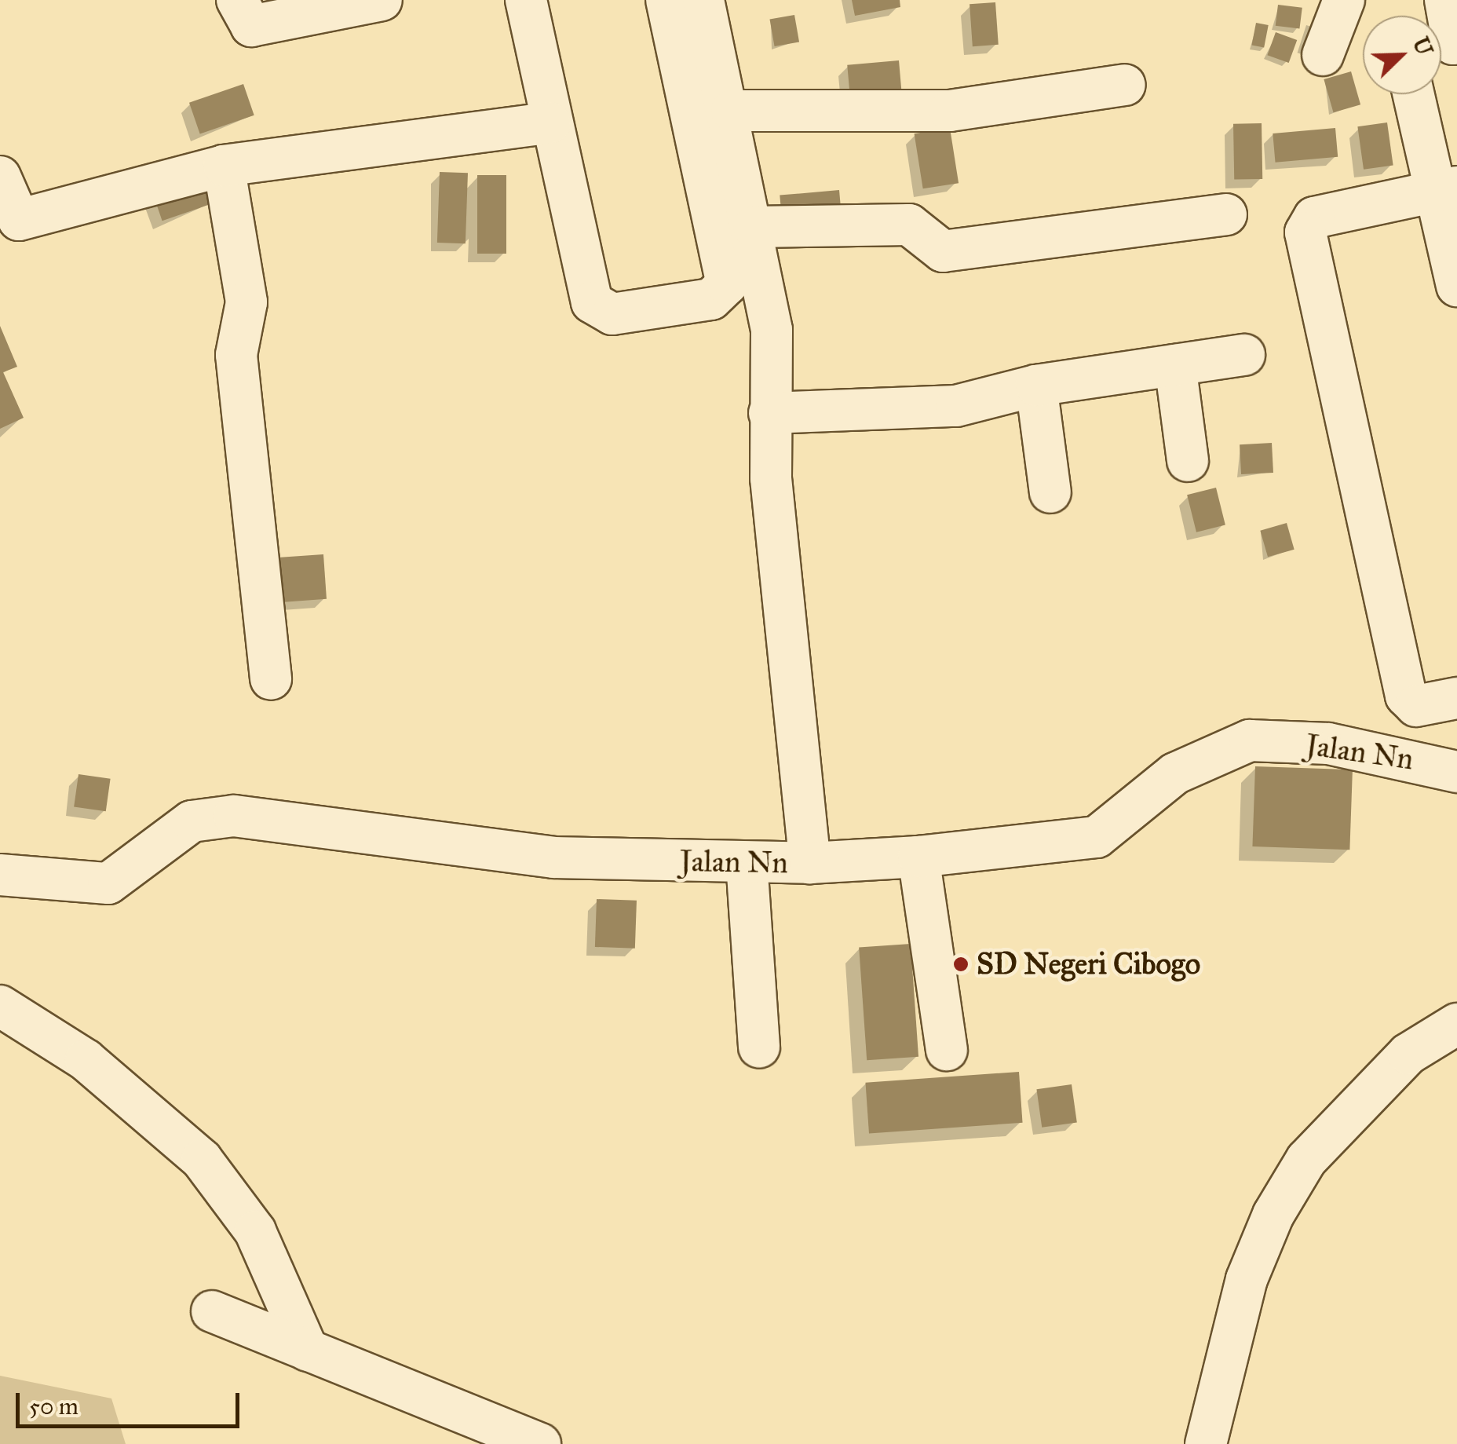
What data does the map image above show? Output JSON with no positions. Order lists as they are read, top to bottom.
{
  "streets": {
    "street": ["Jalan Nn"]
  },
  "places": ["SD Negeri Cibogo"],
  "scale_bar": "50 m",
  "north": "top right"
}
